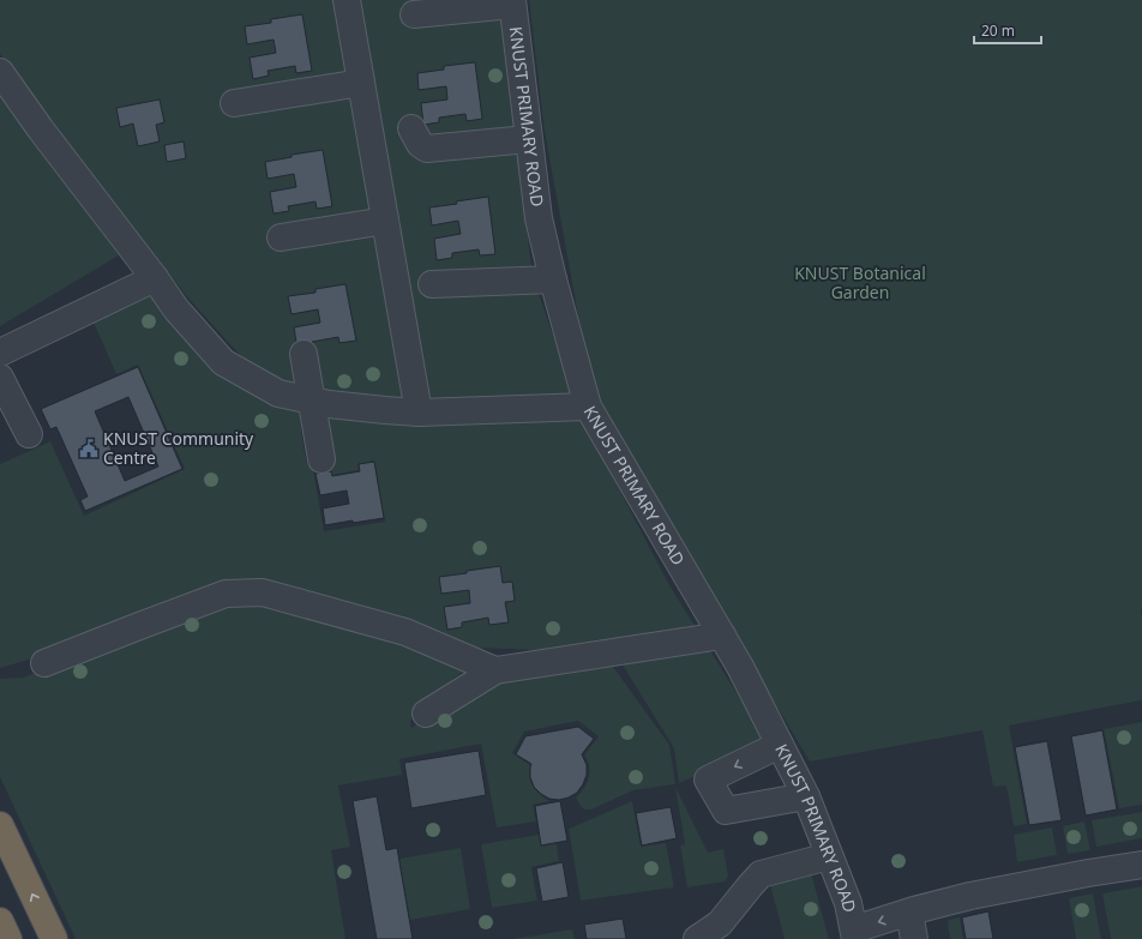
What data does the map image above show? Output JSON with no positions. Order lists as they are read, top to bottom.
{
  "streets": {
    "street": ["KNUST PRIMARY ROAD"]
  },
  "parks": ["KNUST Botanical Garden"],
  "places": {
    "public building": ["KNUST Community Centre"]
  },
  "scale_bar": "20 m"
}
